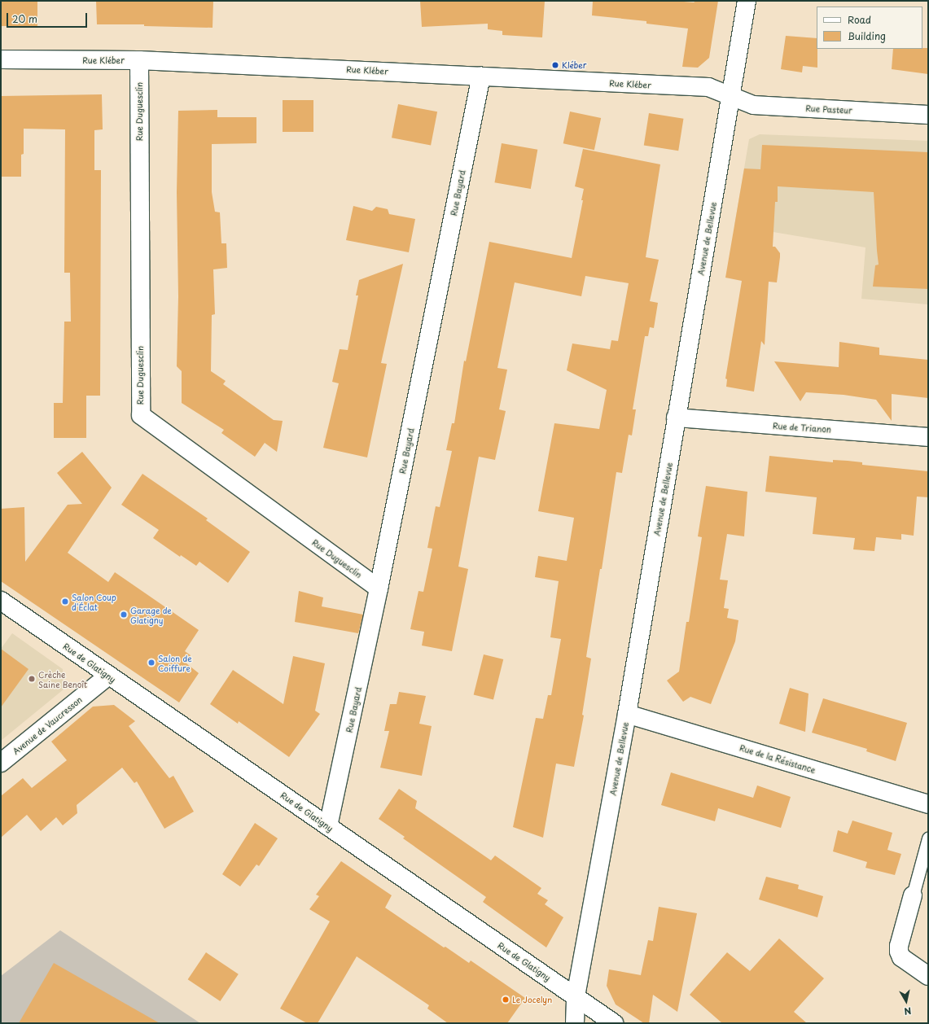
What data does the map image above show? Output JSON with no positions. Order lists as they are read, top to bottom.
{
  "streets": {
    "street": [
      "Rue Kléber",
      "Rue Pasteur",
      "Rue Duguesclin",
      "Rue Bayard",
      "Avenue de Bellevue",
      "Rue de Trianon",
      "Rue de Glatigny",
      "Avenue de Vaucresson",
      "Rue de la Résistance"
    ]
  },
  "crossings": [
    ["Rue Kléber", "Rue Pasteur"],
    ["Rue Kléber", "Rue Duguesclin"],
    ["Rue Kléber", "Rue Bayard"],
    ["Rue Kléber", "Avenue de Bellevue"],
    ["Rue Pasteur", "Avenue de Bellevue"],
    ["Rue Duguesclin", "Rue Bayard"],
    ["Rue Bayard", "Rue de Glatigny"],
    ["Avenue de Bellevue", "Rue de Trianon"],
    ["Avenue de Bellevue", "Rue de Glatigny"],
    ["Avenue de Bellevue", "Rue de la Résistance"],
    ["Rue de Glatigny", "Avenue de Vaucresson"]
  ],
  "places": [
    "Kléber",
    "Salon Coup d'Éclat",
    "Garage de Glatigny",
    "Salon de Coiffure",
    "Crèche Saine Benoît",
    "Le Jocelyn"
  ],
  "legend": ["Road", "Building"],
  "scale_bar": "20 m",
  "north": "bottom"
}
